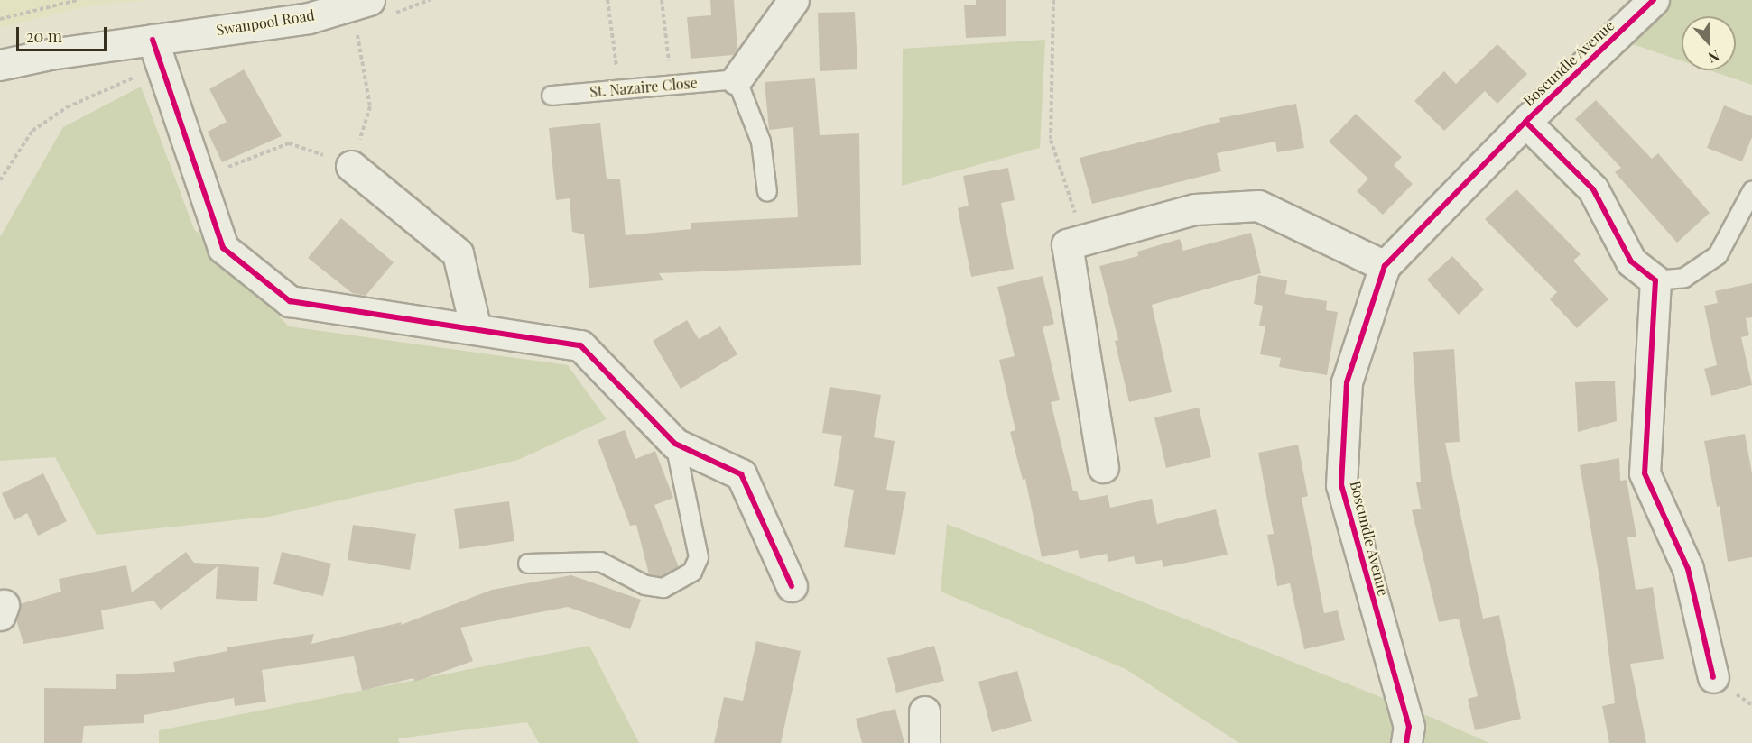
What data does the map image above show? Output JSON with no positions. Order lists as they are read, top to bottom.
{
  "streets": {
    "street": ["Swanpool Road", "Boscundle Avenue"],
    "lane": ["St. Nazaire Close"]
  },
  "scale_bar": "20 m",
  "north": "bottom"
}
